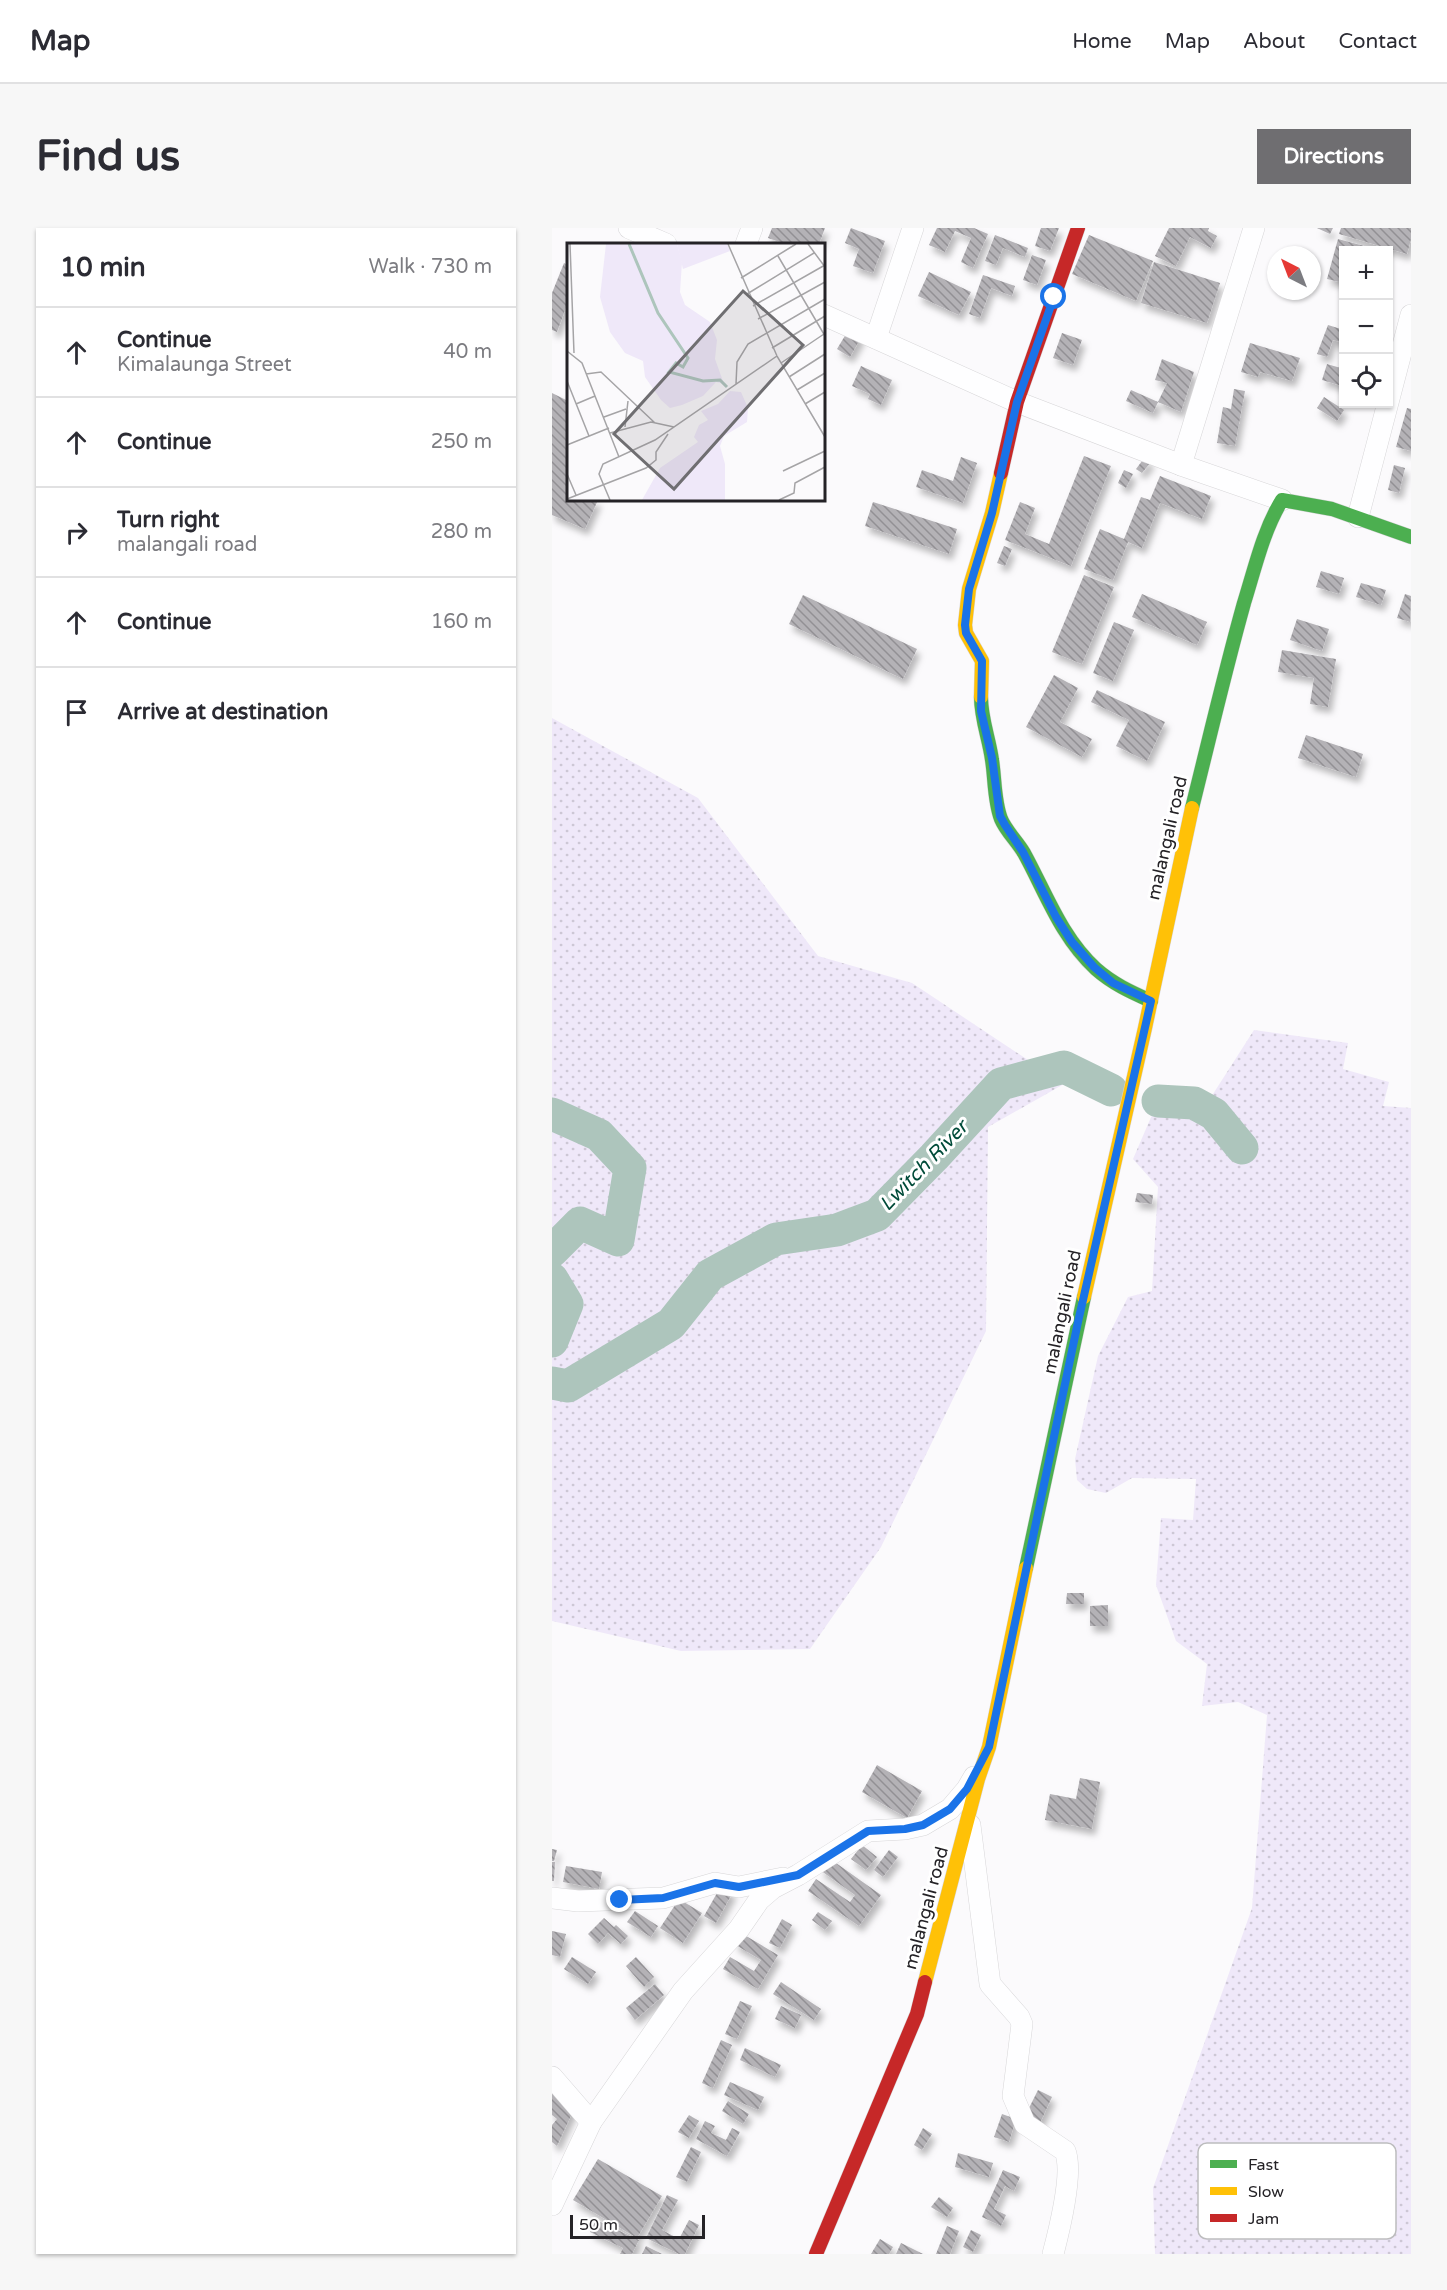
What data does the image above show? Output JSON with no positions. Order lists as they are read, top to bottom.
{
  "streets": {
    "street": ["malangali road"]
  },
  "water": ["Lwitch River"],
  "legend": ["Fast", "Slow", "Jam"],
  "scale_bar": "50 m",
  "north": "top left",
  "page": {
    "header": "Map",
    "nav": [
      "Home",
      "Map",
      "About",
      "Contact"
    ],
    "buttons": "Directions",
    "title": "Find us",
    "heading": ["10 min", "Walk · 730 m"],
    "map_buttons": ["+", "−"],
    "list": [
      ["Continue", "Kimalaunga Street", "40 m"],
      ["Continue", "250 m"],
      ["Turn right", "malangali road", "280 m"],
      ["Continue", "160 m"],
      "Arrive at destination"
    ],
    "scale": "50 m"
  }
}
